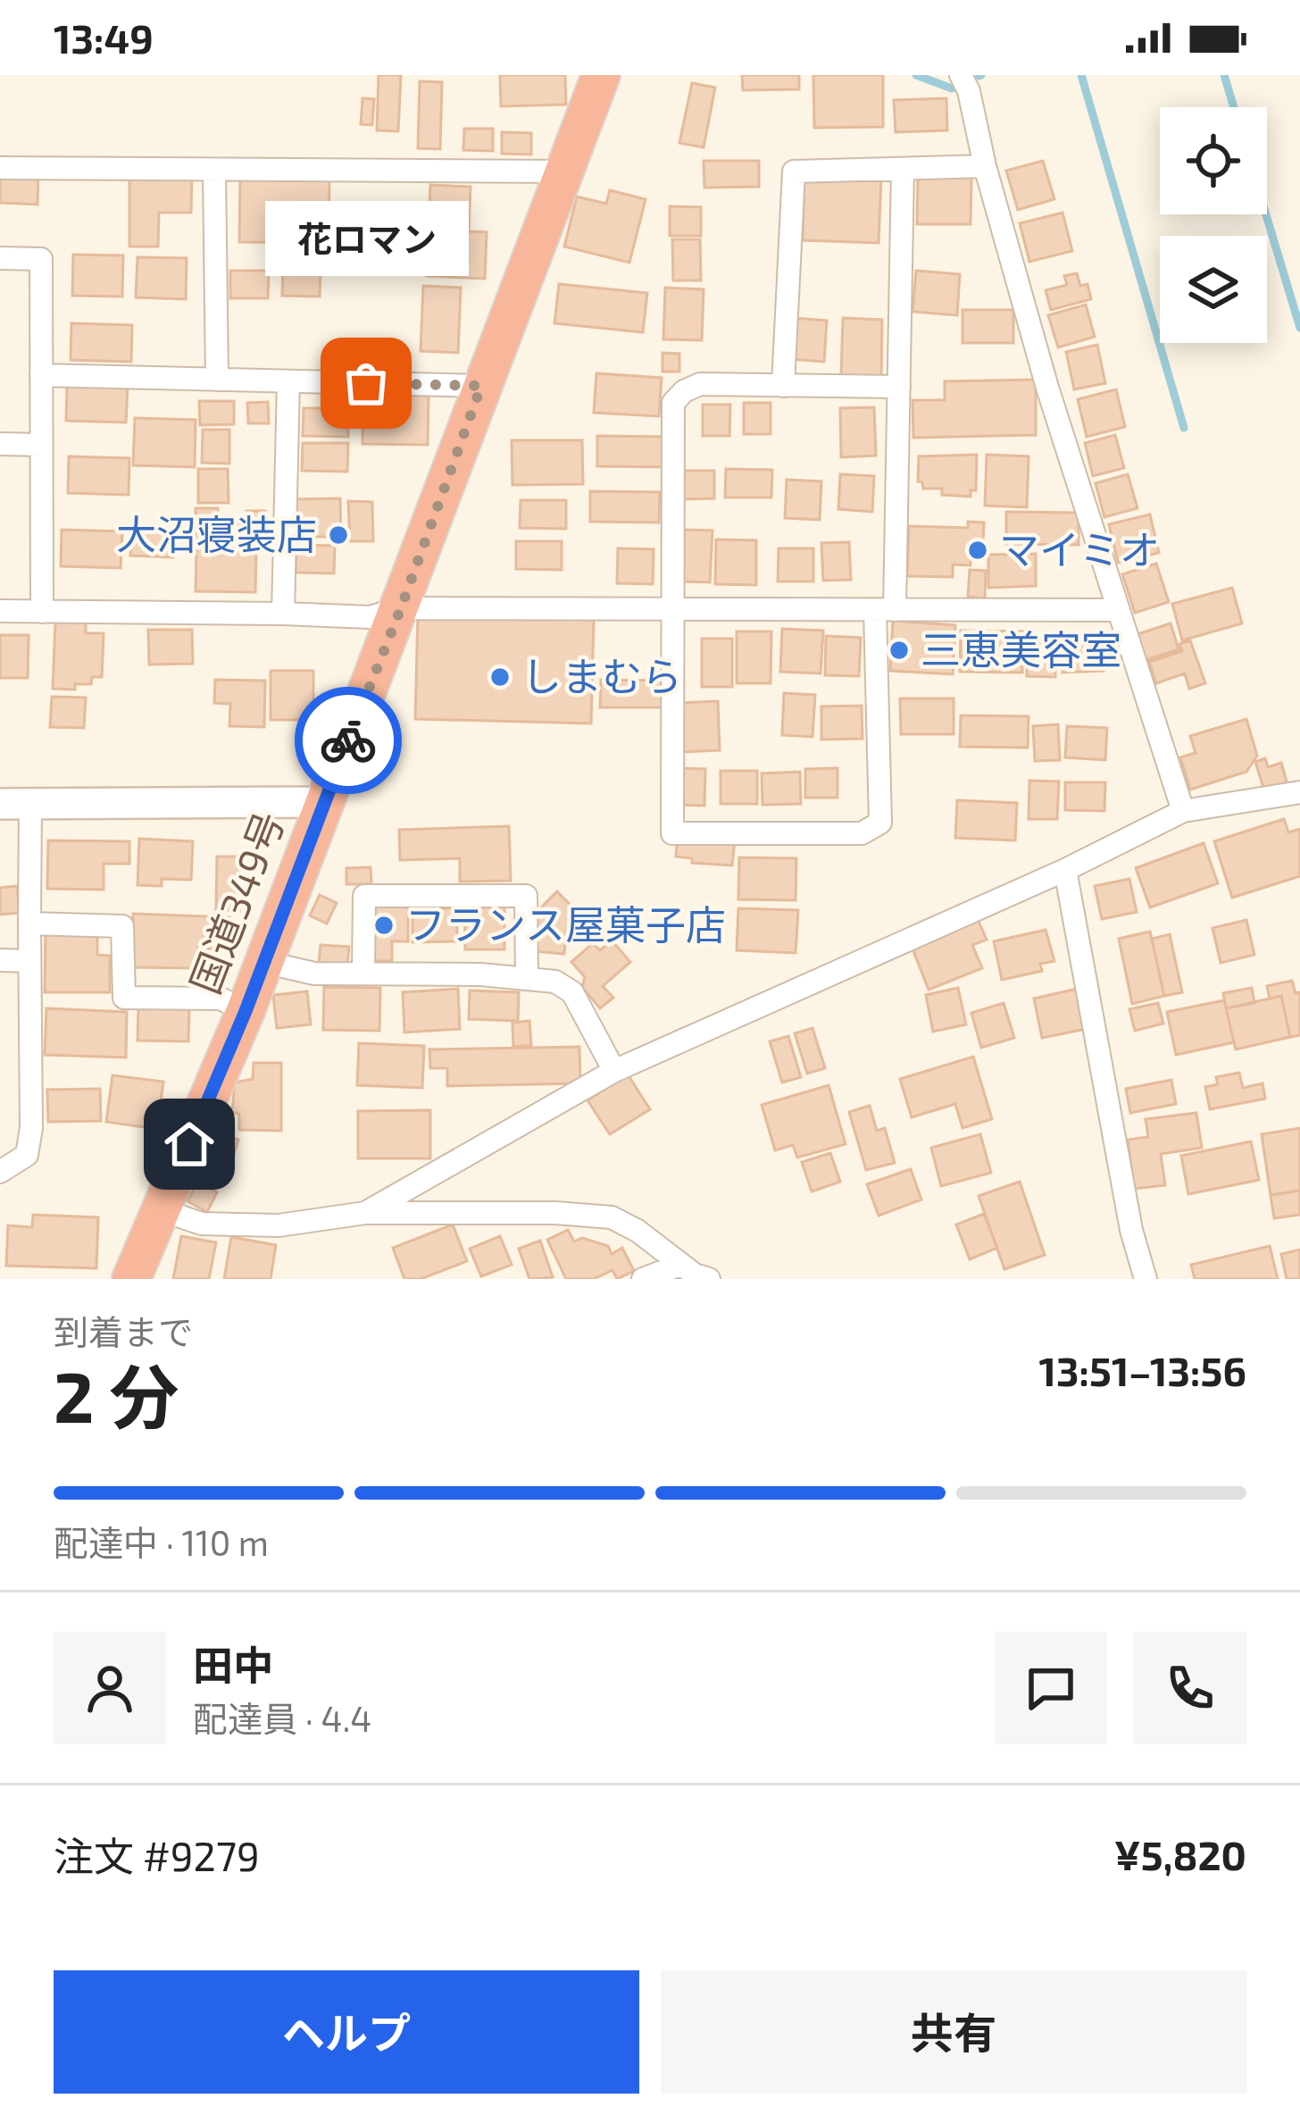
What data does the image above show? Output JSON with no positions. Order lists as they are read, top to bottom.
{
  "streets": {
    "highway": ["国道349号"]
  },
  "places": [
    "花ロマン",
    "大沼寝装店",
    "マイミオ",
    "三恵美容室",
    "しまむら",
    "フランス屋菓子店"
  ],
  "page": {
    "status": "13:49",
    "bubble": "花ロマン",
    "heading": ["2 分", "到着まで", "13:51–13:56"],
    "panel": [
      "田中",
      "配達員 · 4.4",
      "注文 #9279",
      "¥5,820"
    ],
    "bar": "配達中 · 110 m",
    "buttons": ["ヘルプ", "共有"]
  }
}
